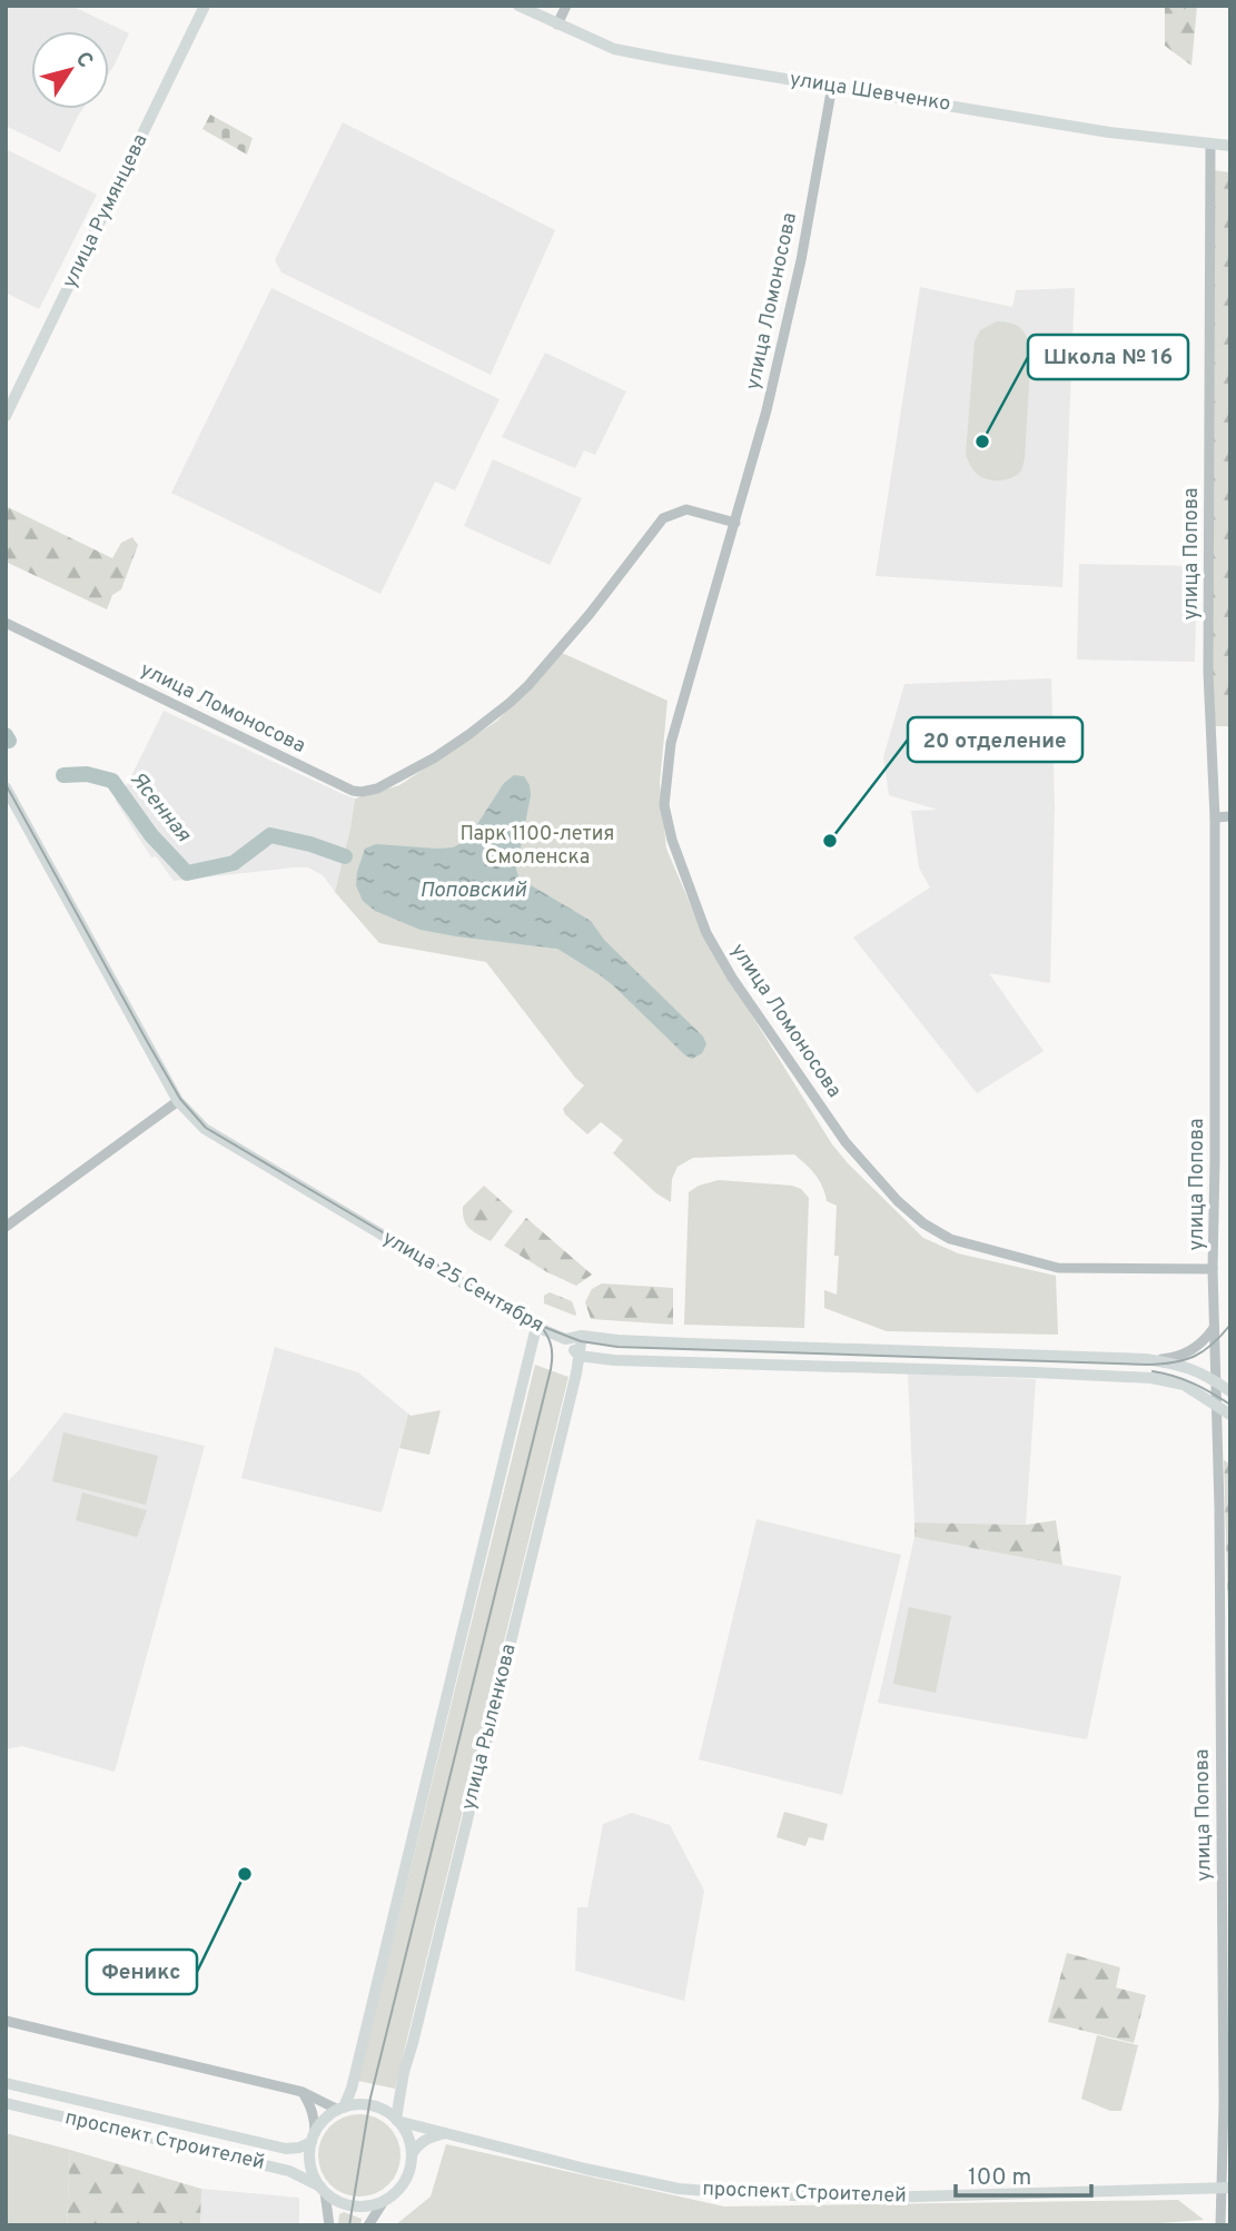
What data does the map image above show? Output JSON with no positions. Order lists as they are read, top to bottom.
{
  "streets": {
    "main road": [
      "улица Шевченко",
      "улица Румянцева",
      "улица 25 Сентября",
      "улица Рыленкова",
      "проспект Строителей"
    ],
    "street": ["улица Ломоносова", "улица Попова"]
  },
  "crossings": [
    ["улица Шевченко", "улица Ломоносова"],
    ["улица Шевченко", "улица Попова"],
    ["улица Ломоносова", "улица Попова"],
    ["улица Попова", "улица 25 Сентября"],
    ["улица Попова", "проспект Строителей"],
    ["улица 25 Сентября", "улица Рыленкова"],
    ["улица Рыленкова", "проспект Строителей"]
  ],
  "water": ["Ясенная", "Поповский"],
  "parks": ["Парк 1100-летия Смоленска"],
  "places": ["Школа № 16", "20 отделение", "Феникс"],
  "scale_bar": "100 m",
  "north": "top right"
}
